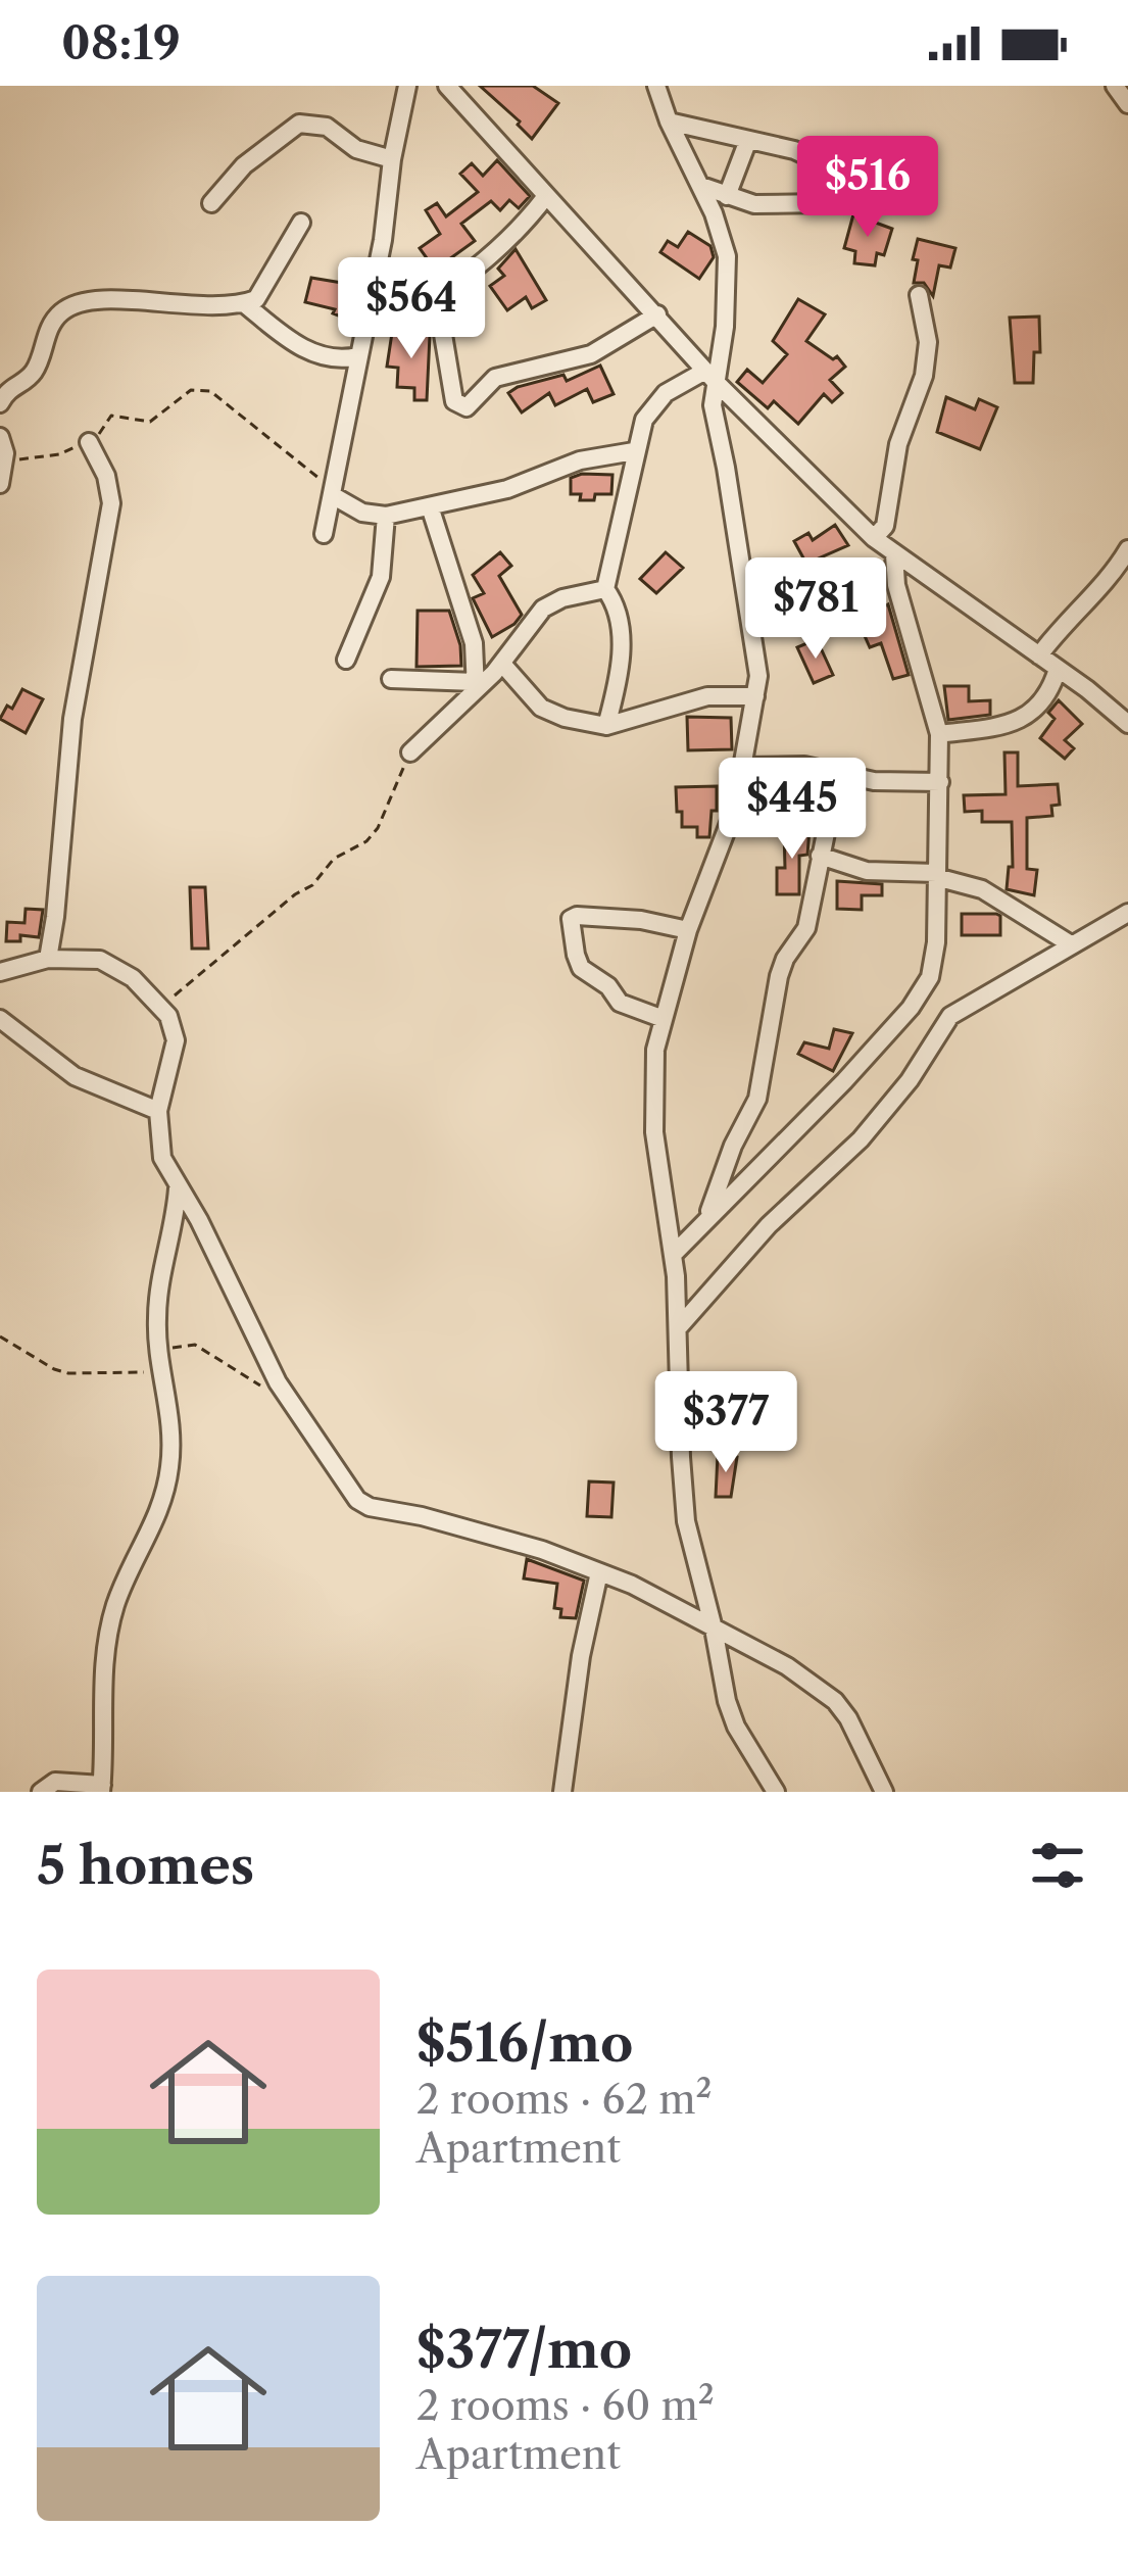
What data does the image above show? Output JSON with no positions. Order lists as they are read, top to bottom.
{
  "page": {
    "status": "08:19",
    "price": [
      "$516",
      "$564",
      "$781",
      "$445",
      "$377"
    ],
    "heading": "5 homes",
    "list": [
      {
        "name": "$516/mo",
        "note": "2 rooms · 62 m² · Apartment"
      },
      {
        "name": "$377/mo",
        "note": "2 rooms · 60 m² · Apartment"
      }
    ]
  }
}
